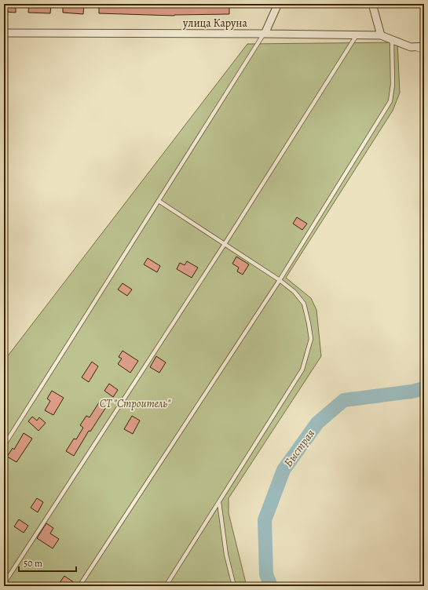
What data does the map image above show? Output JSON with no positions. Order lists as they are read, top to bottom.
{
  "streets": {
    "street": ["улица Каруна"]
  },
  "water": ["Быстрая"],
  "parks": ["СТ \"Строитель\""],
  "scale_bar": "50 m"
}
